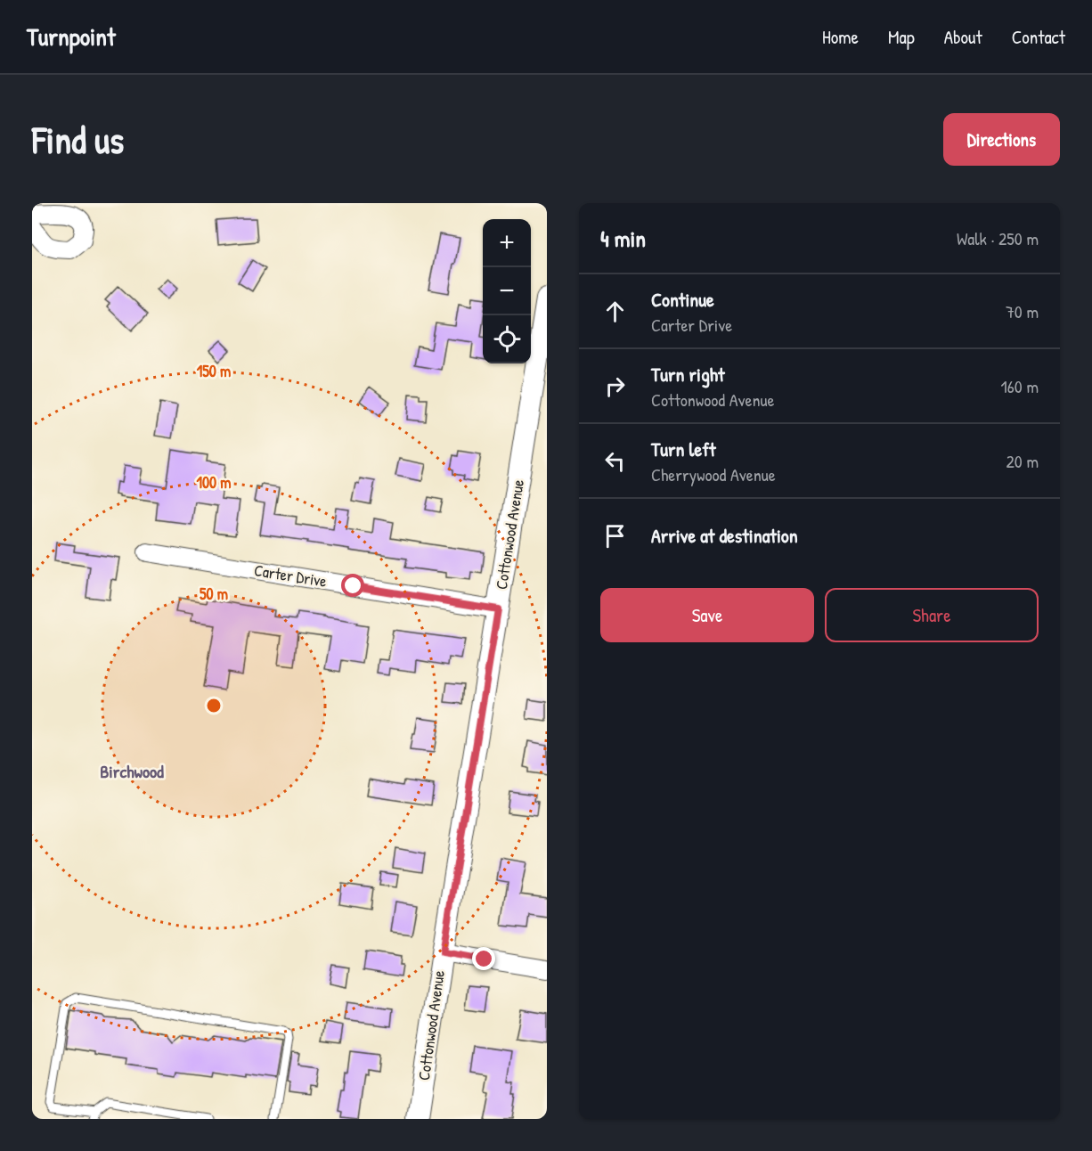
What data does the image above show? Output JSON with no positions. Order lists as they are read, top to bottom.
{
  "streets": {
    "street": ["Cottonwood Avenue", "Carter Drive"]
  },
  "crossings": [
    ["Cottonwood Avenue", "Carter Drive"]
  ],
  "districts": ["Birchwood"],
  "page": {
    "header": "Turnpoint",
    "nav": [
      "Home",
      "Map",
      "About",
      "Contact"
    ],
    "buttons": [
      "Directions",
      ["Save", "Share"]
    ],
    "title": "Find us",
    "heading": ["4 min", "Walk · 250 m"],
    "map_buttons": ["+", "−"],
    "list": [
      ["Continue", "Carter Drive", "70 m"],
      ["Turn right", "Cottonwood Avenue", "160 m"],
      ["Turn left", "Cherrywood Avenue", "20 m"],
      "Arrive at destination"
    ]
  },
  "rings": ["150 m", "100 m", "50 m"]
}
